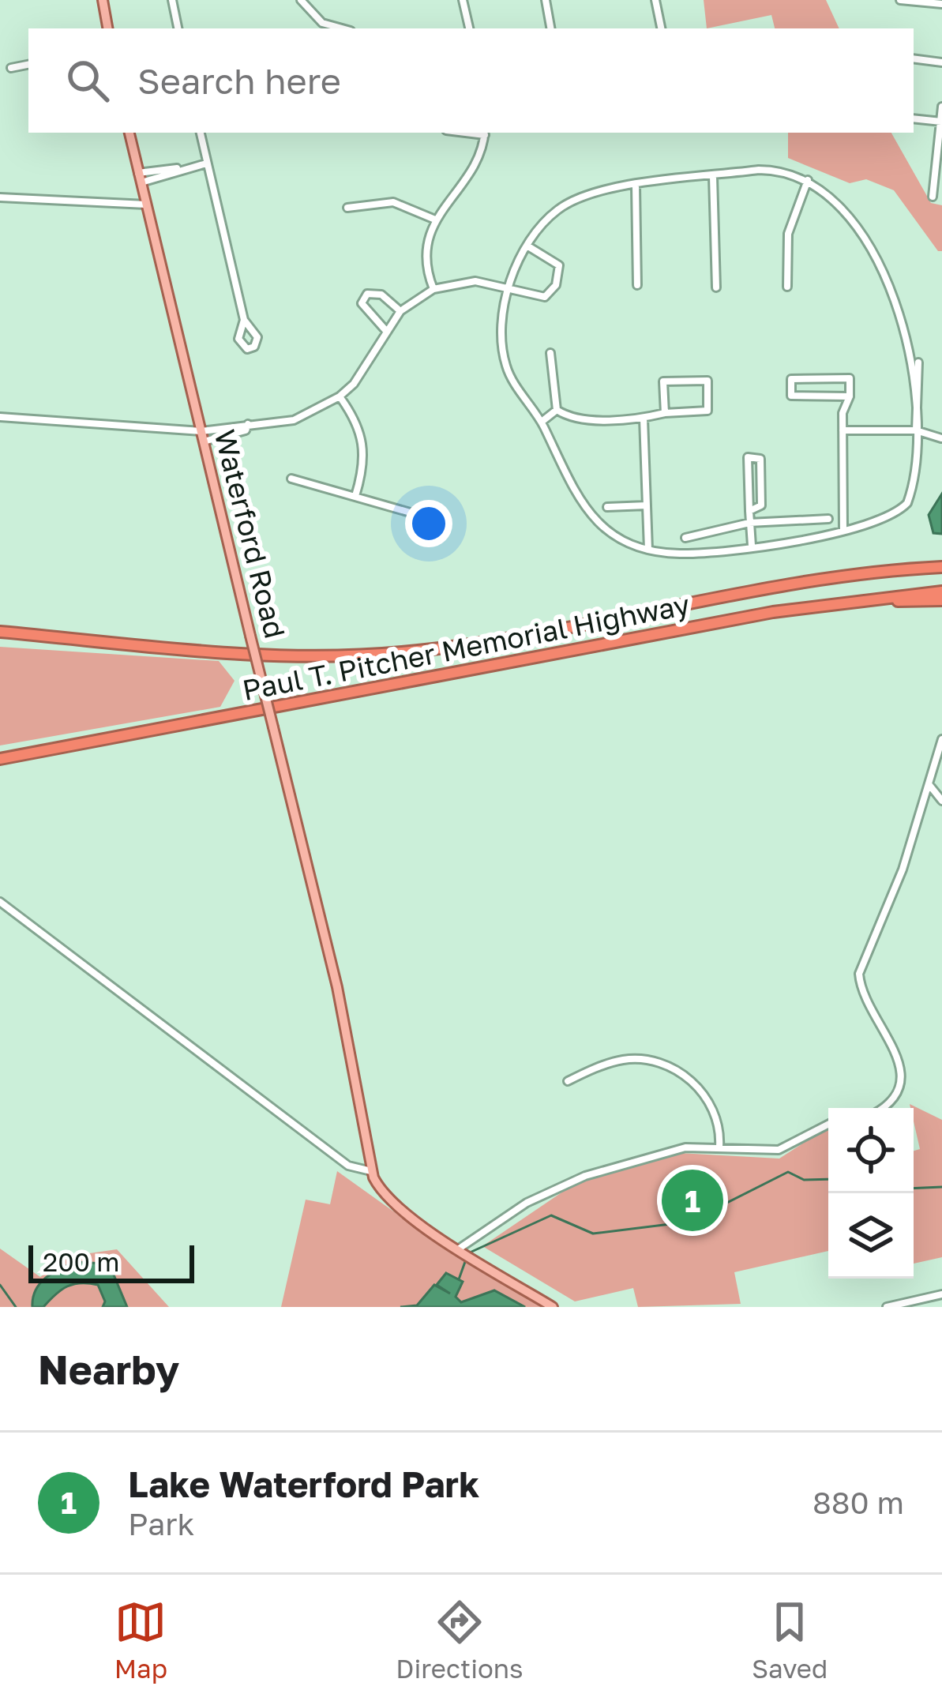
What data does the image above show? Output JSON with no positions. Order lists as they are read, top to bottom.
{
  "streets": {
    "highway": ["Paul T. Pitcher Memorial Highway"],
    "main road": ["Waterford Road"]
  },
  "scale_bar": "200 m",
  "page": {
    "search": "Search here",
    "pins": "1",
    "scale": "200 m",
    "heading": "Nearby",
    "list": [
      {
        "mark": "1",
        "name": "Lake Waterford Park",
        "note": "Park",
        "value": "880 m"
      }
    ],
    "nav": ["Map", "Directions", "Saved"]
  }
}
